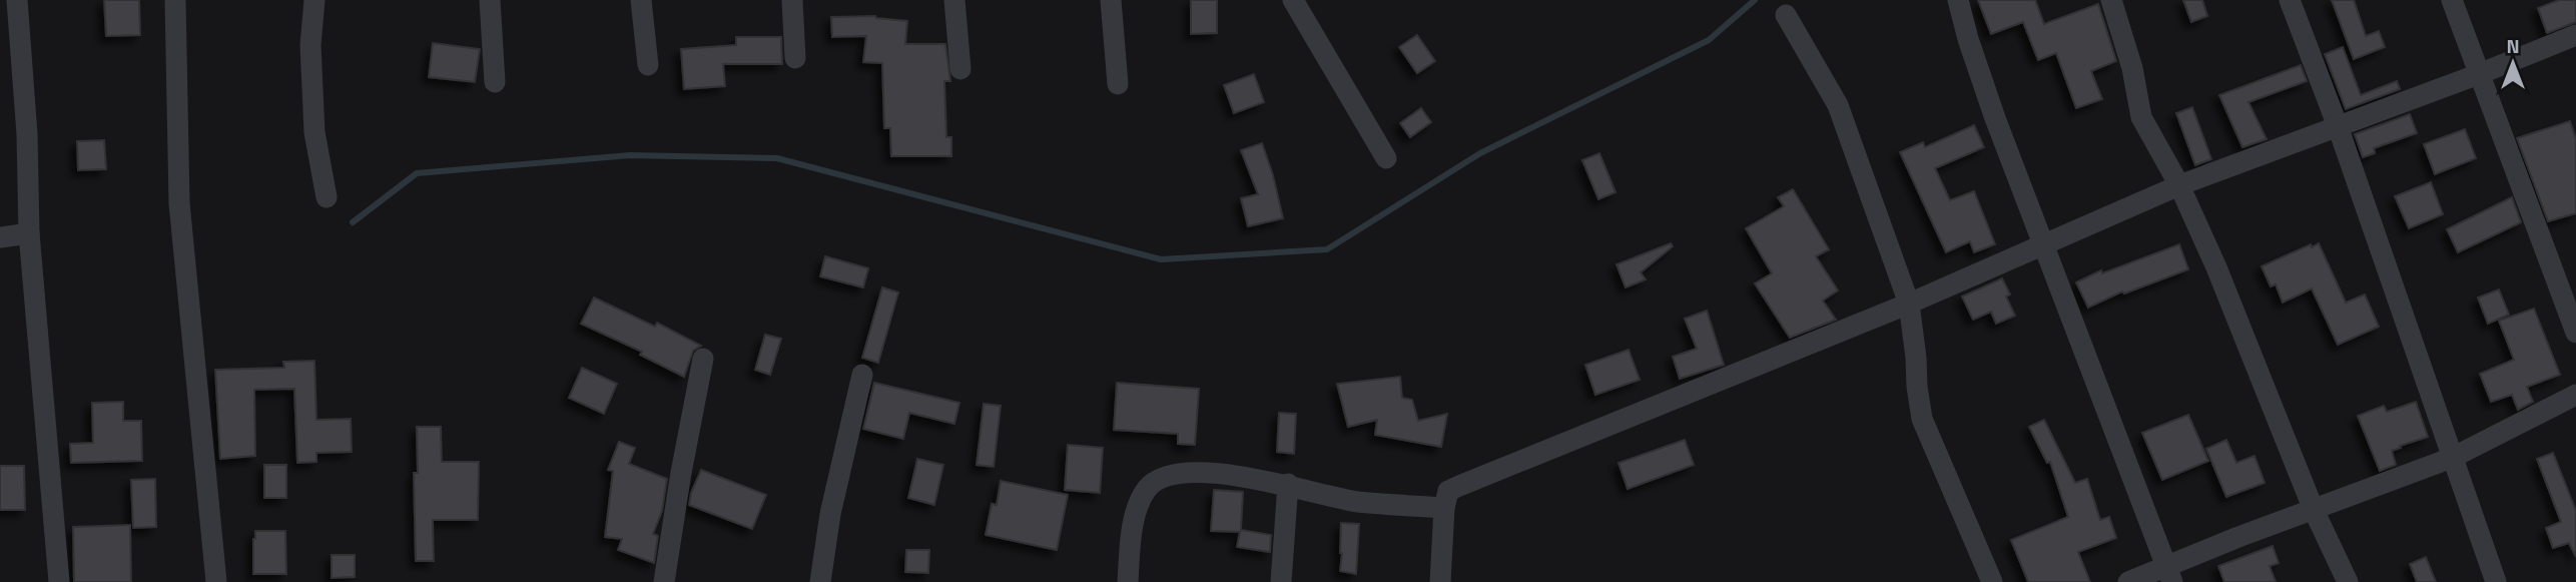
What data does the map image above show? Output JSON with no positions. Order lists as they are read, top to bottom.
{
  "north": "top"
}
